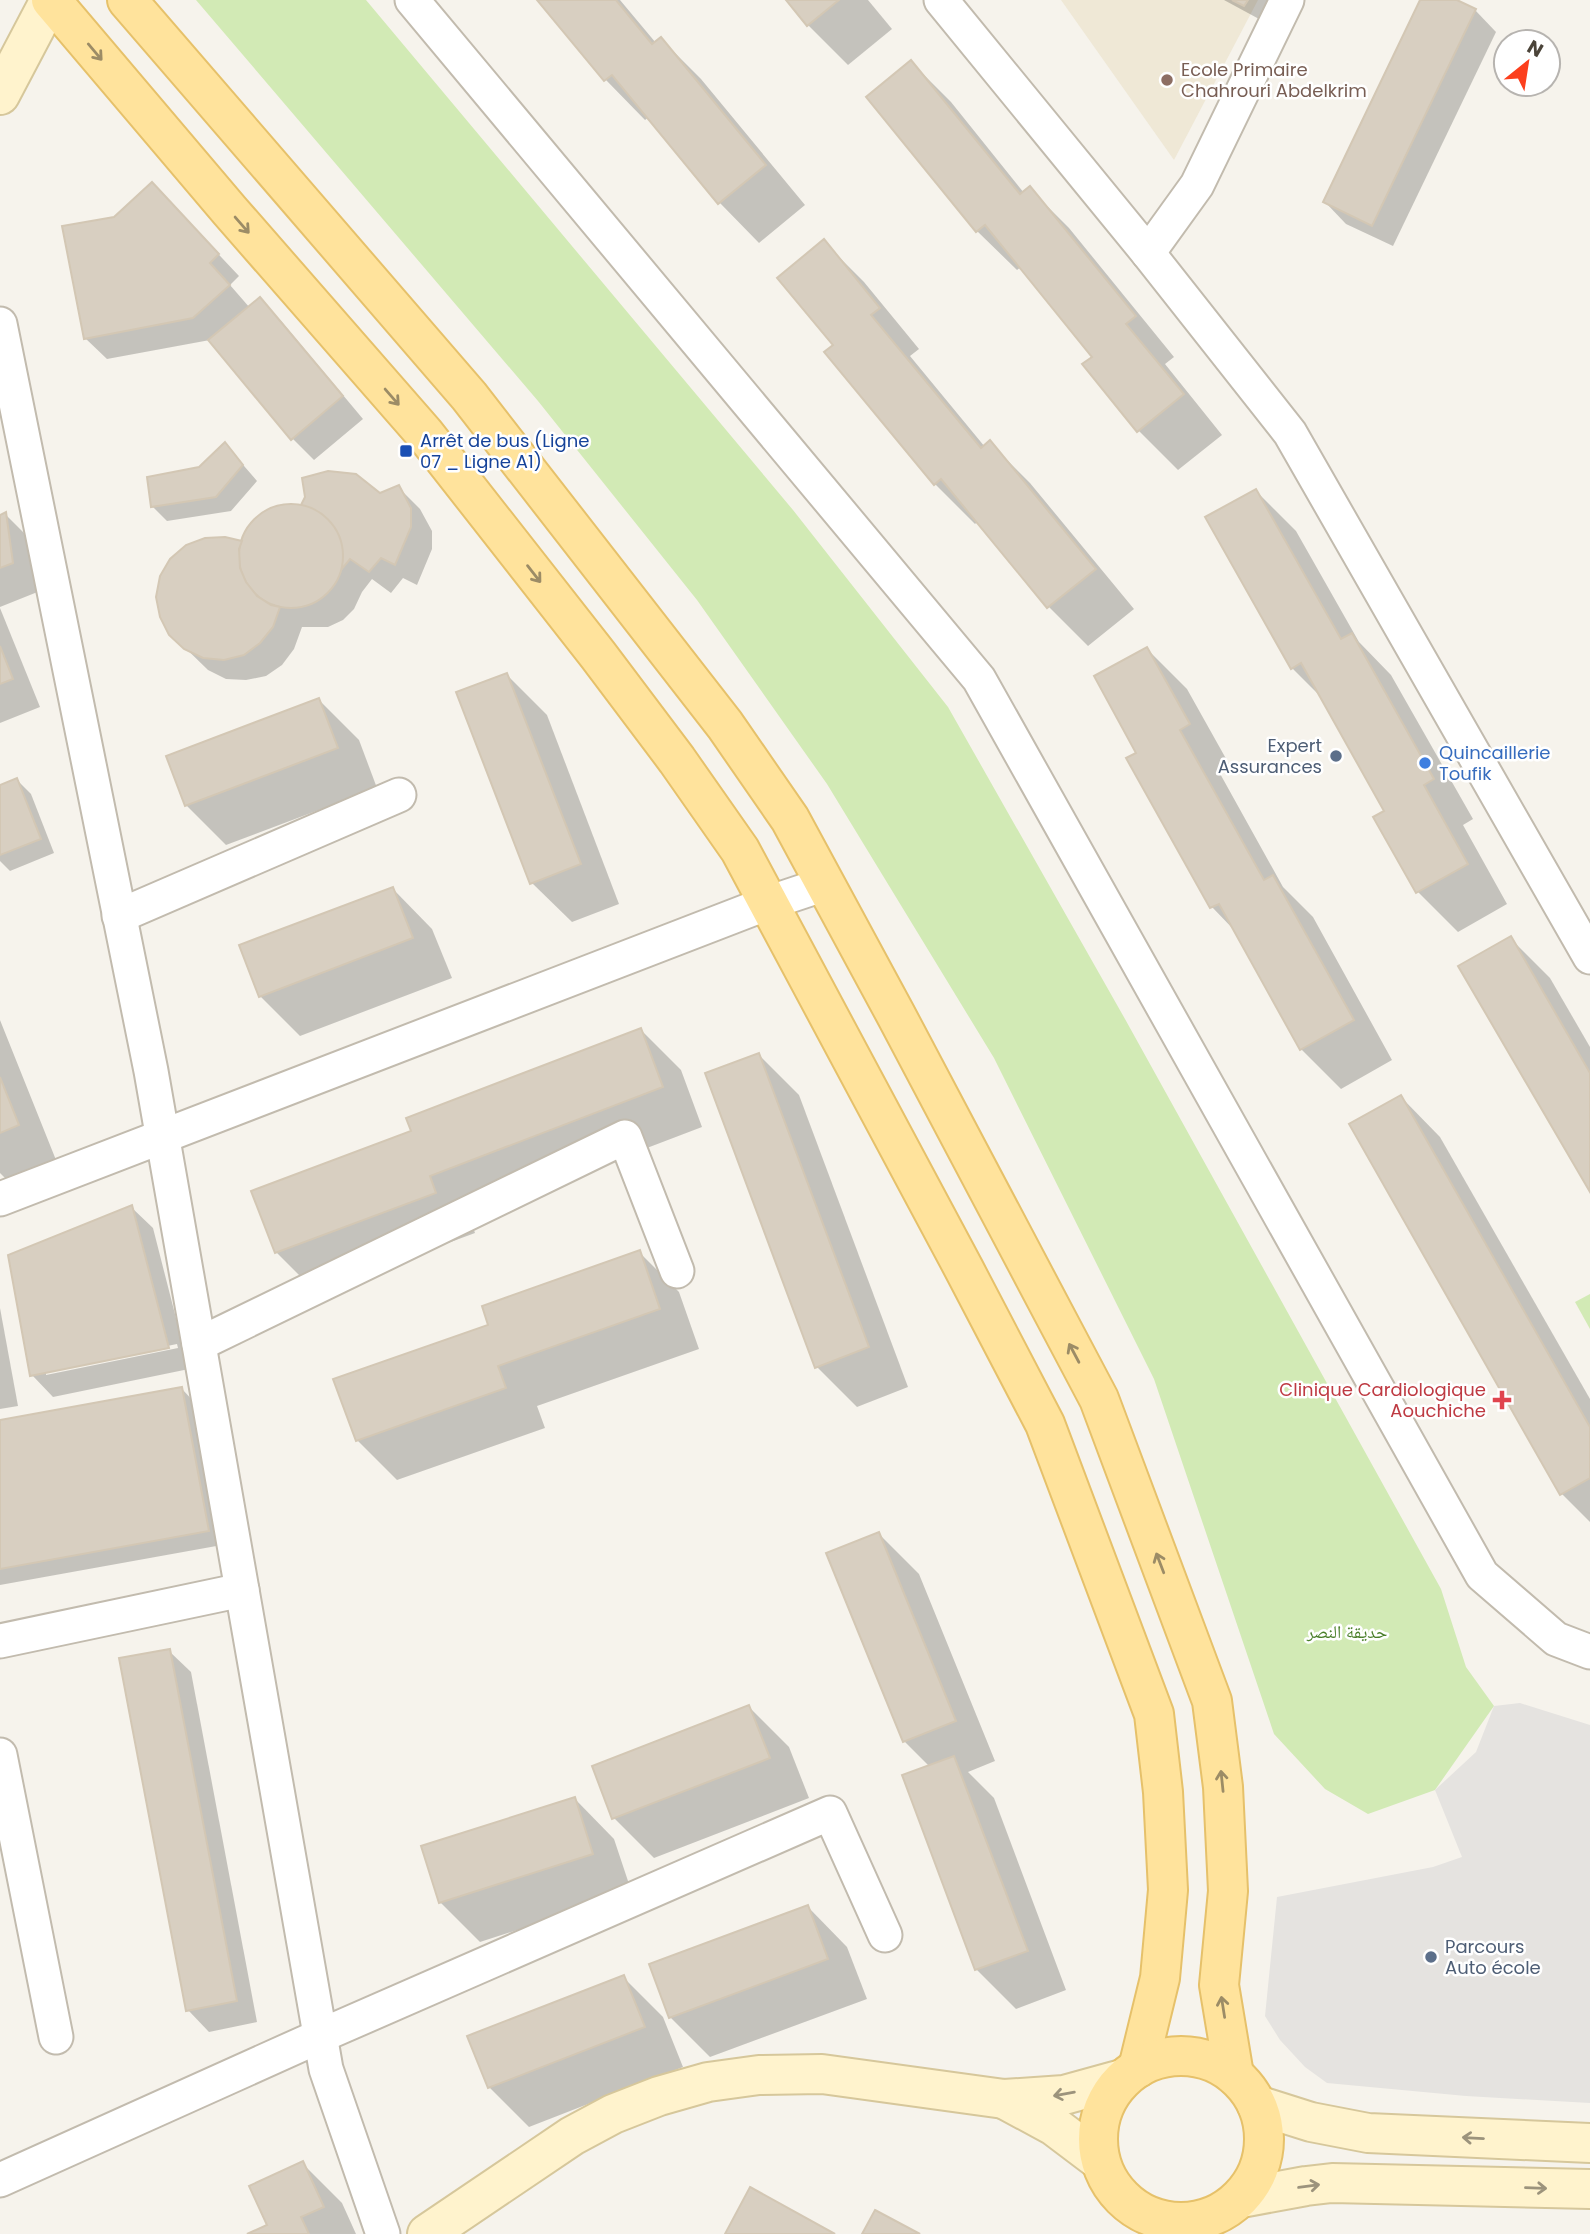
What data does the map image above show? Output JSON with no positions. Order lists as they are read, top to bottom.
{
  "parks": ["حديقة النصر"],
  "places": {
    "other": [
      "Ecole Primaire Chahrouri Abdelkrim",
      "Expert Assurances",
      "Quincaillerie Toufik",
      "Parcours Auto école"
    ],
    "transit": ["Arrêt de bus (Ligne 07 _ Ligne A1)"],
    "health": ["Clinique Cardiologique Aouchiche"]
  },
  "north": "top right"
}
